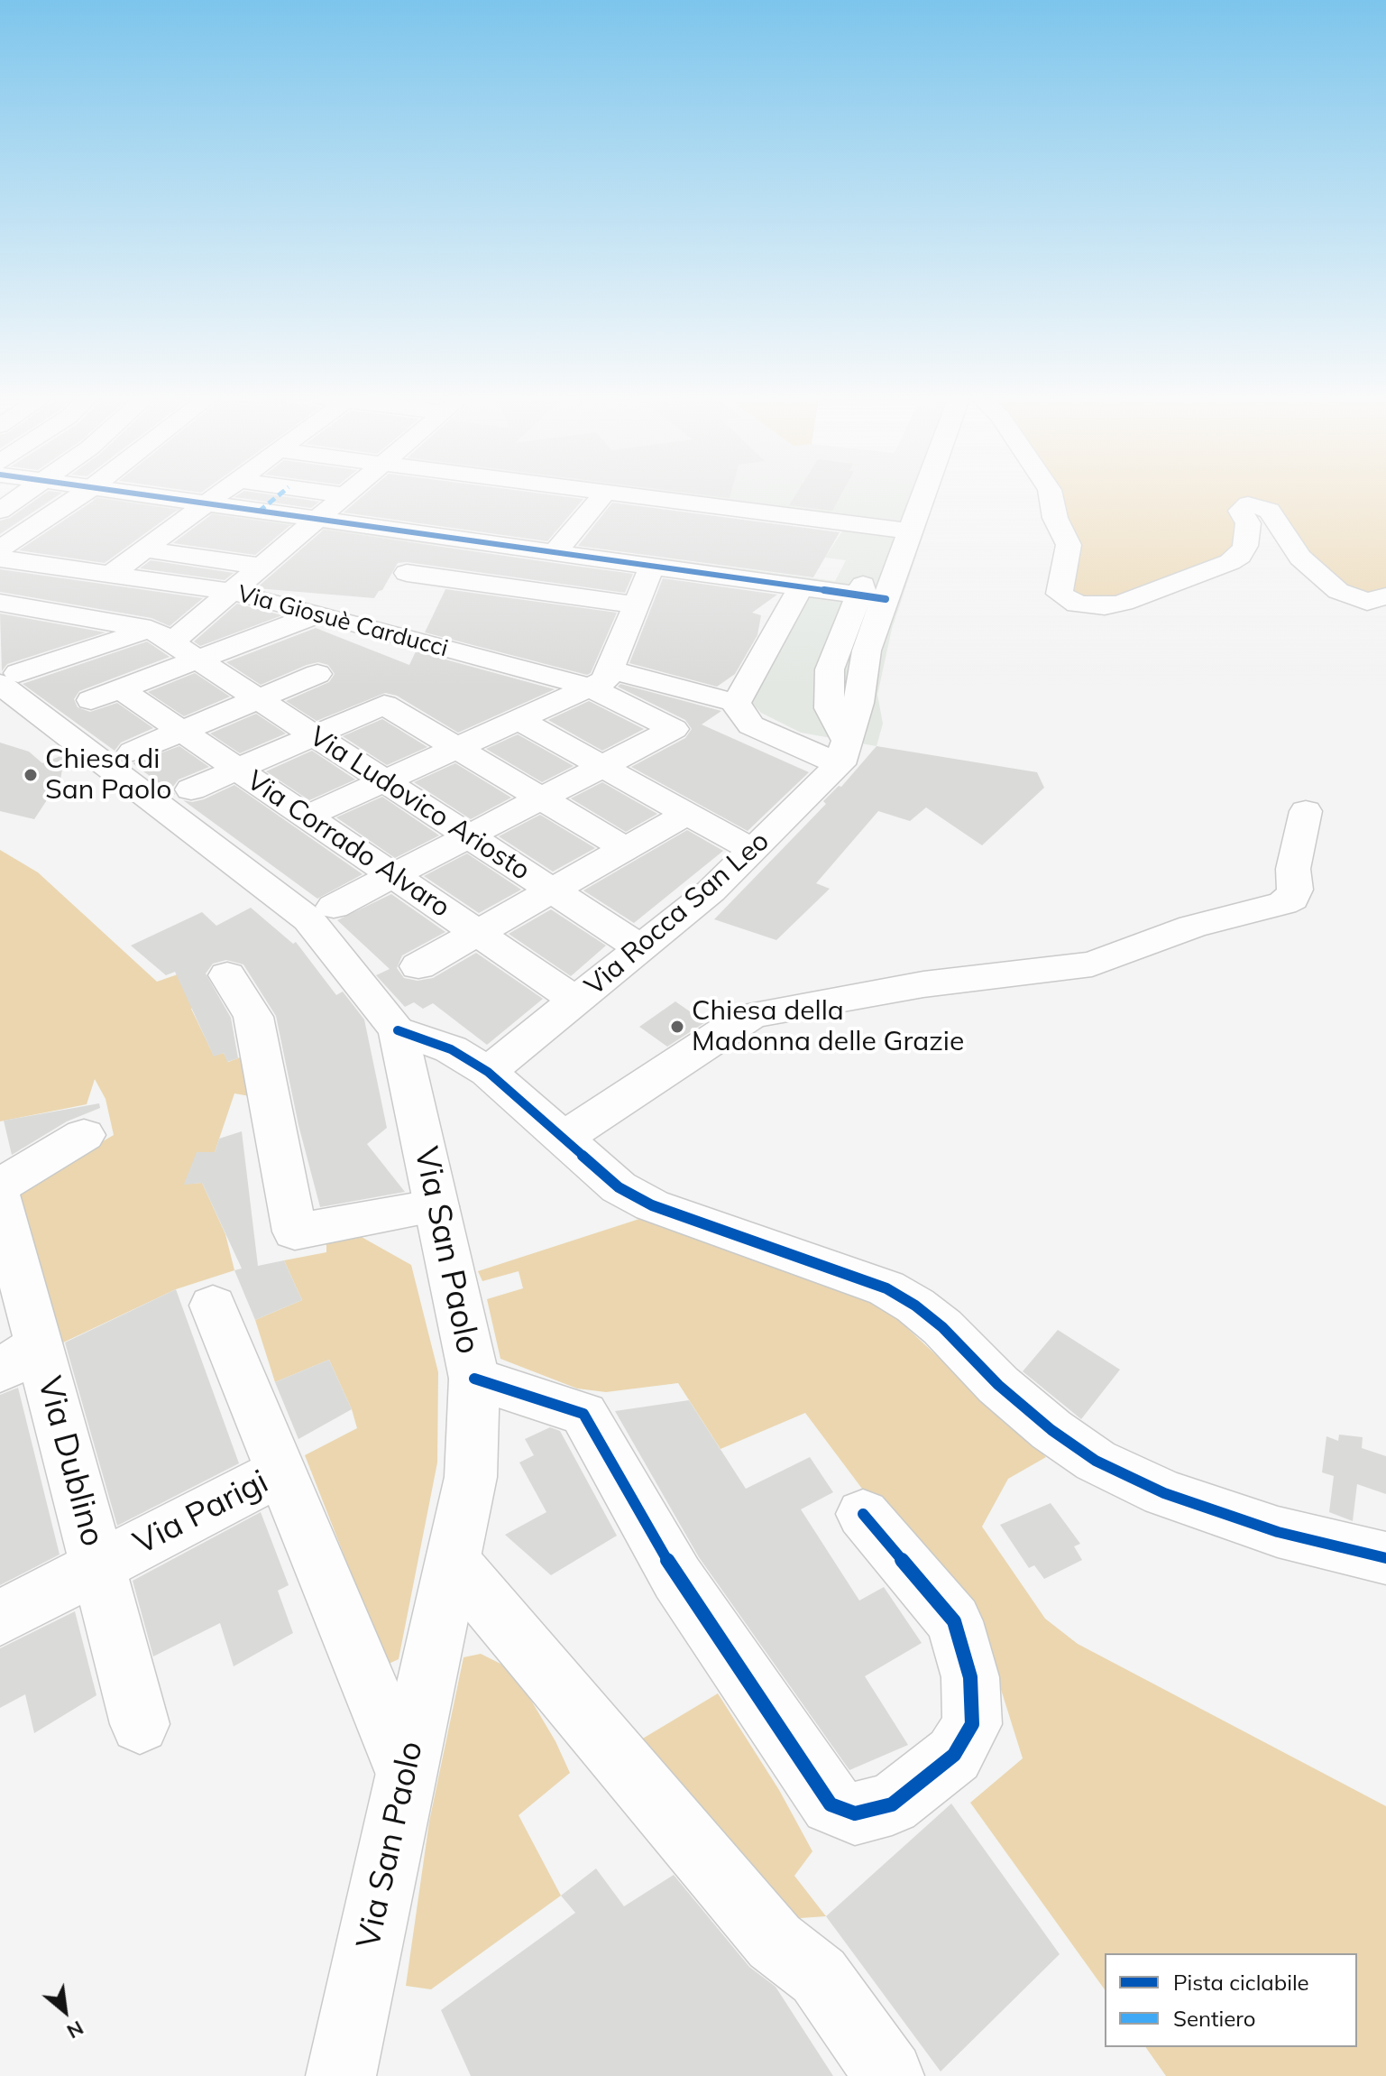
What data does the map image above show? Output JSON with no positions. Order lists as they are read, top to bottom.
{
  "streets": {
    "street": [
      "Via Giosuè Carducci",
      "Via Ludovico Ariosto",
      "Via Corrado Alvaro",
      "Via Rocca San Leo",
      "Via San Paolo",
      "Via Dublino",
      "Via Parigi"
    ]
  },
  "crossings": [
    ["Via Ludovico Ariosto", "Via Rocca San Leo"],
    ["Via Corrado Alvaro", "Via Rocca San Leo"],
    ["Via Dublino", "Via Parigi"]
  ],
  "places": ["Chiesa di San Paolo", "Chiesa della Madonna delle Grazie"],
  "legend": ["Pista ciclabile", "Sentiero"],
  "north": "bottom right"
}
